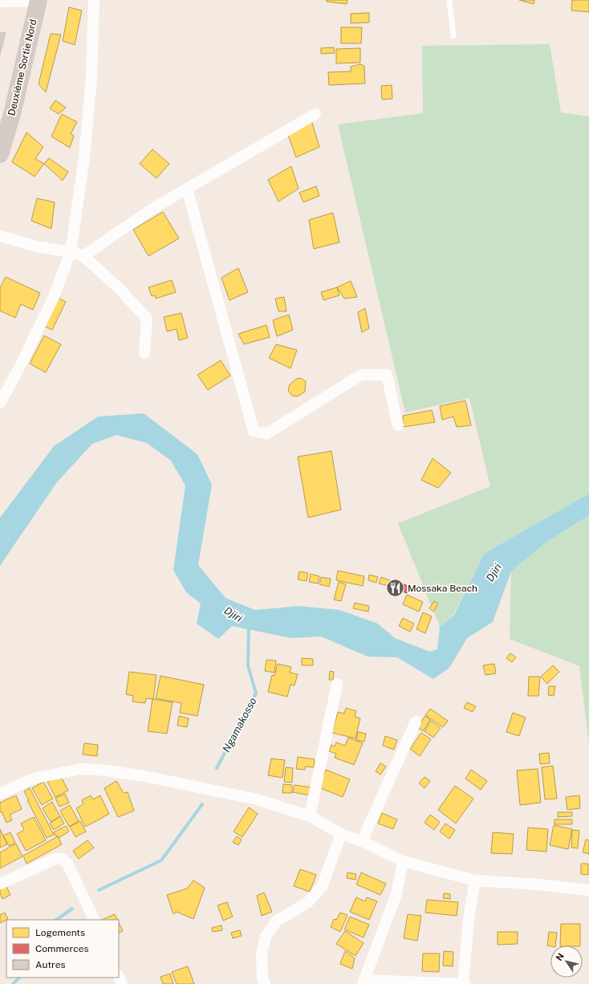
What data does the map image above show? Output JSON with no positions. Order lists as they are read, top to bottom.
{
  "streets": {
    "main road": ["Deuxième Sortie Nord"]
  },
  "water": ["Djiri", "Ngamakosso"],
  "places": {
    "restaurant": ["Mossaka Beach"]
  },
  "legend": ["Logements", "Commerces", "Autres"],
  "north": "top left"
}
